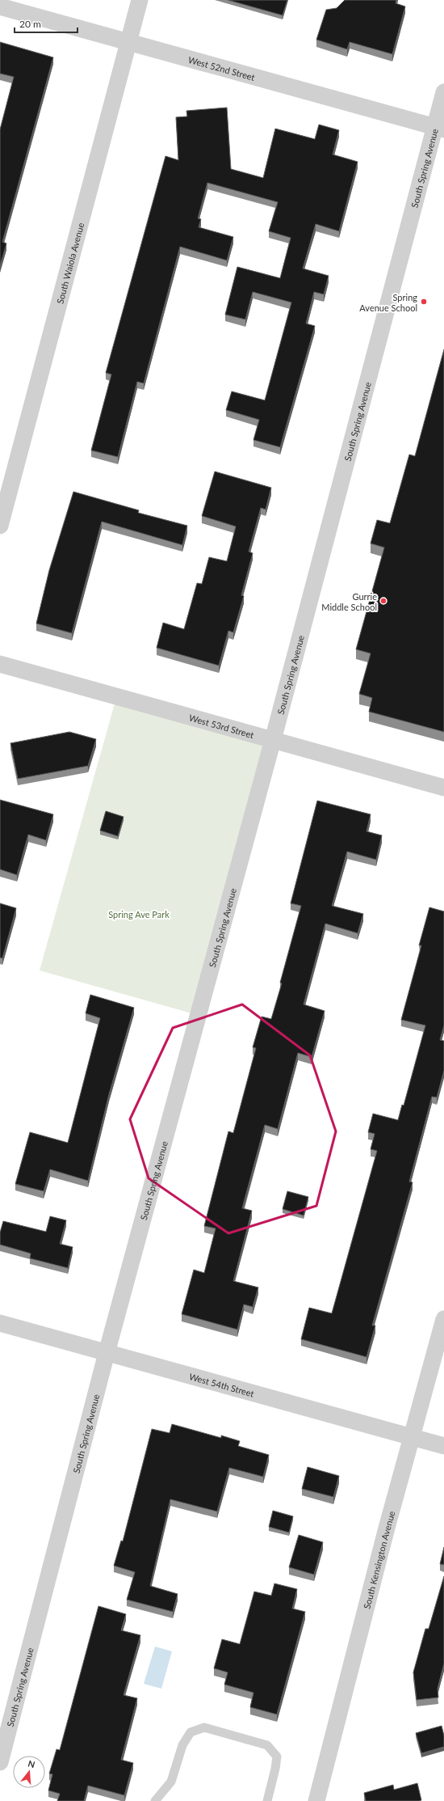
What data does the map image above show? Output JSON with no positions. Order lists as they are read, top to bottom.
{
  "streets": {
    "street": [
      "West 52nd Street",
      "South Spring Avenue",
      "South Waiola Avenue",
      "West 53rd Street",
      "West 54th Street",
      "South Kensington Avenue"
    ]
  },
  "crossings": [
    ["West 52nd Street", "South Spring Avenue"],
    ["West 52nd Street", "South Waiola Avenue"],
    ["South Spring Avenue", "West 53rd Street"],
    ["South Spring Avenue", "West 54th Street"],
    ["West 54th Street", "South Kensington Avenue"]
  ],
  "parks": ["Spring Ave Park"],
  "places": ["Spring Avenue School", "Gurrie Middle School"],
  "scale_bar": "20 m",
  "north": "top"
}
